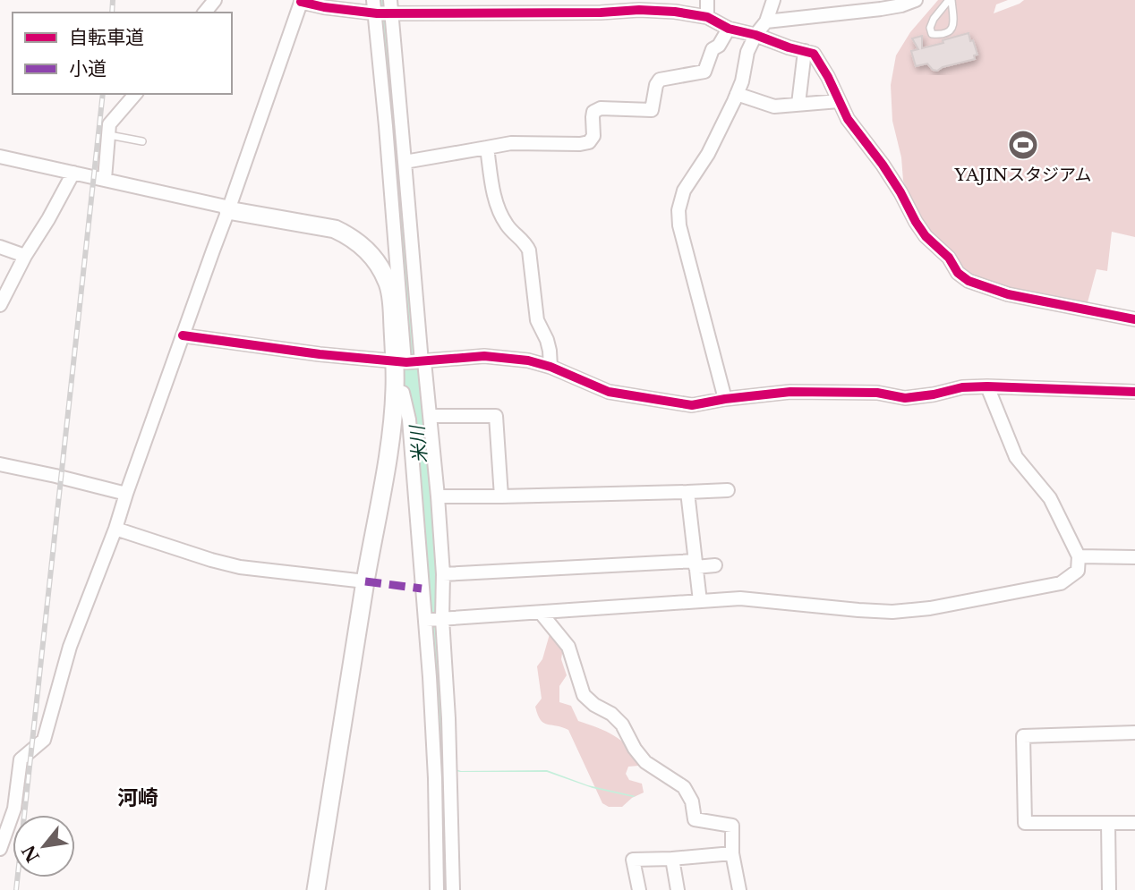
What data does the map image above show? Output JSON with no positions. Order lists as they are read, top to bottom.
{
  "districts": ["河崎"],
  "water": ["米川"],
  "places": {
    "sports": ["YAJINスタジアム"]
  },
  "legend": ["自転車道", "小道"],
  "north": "bottom left"
}
